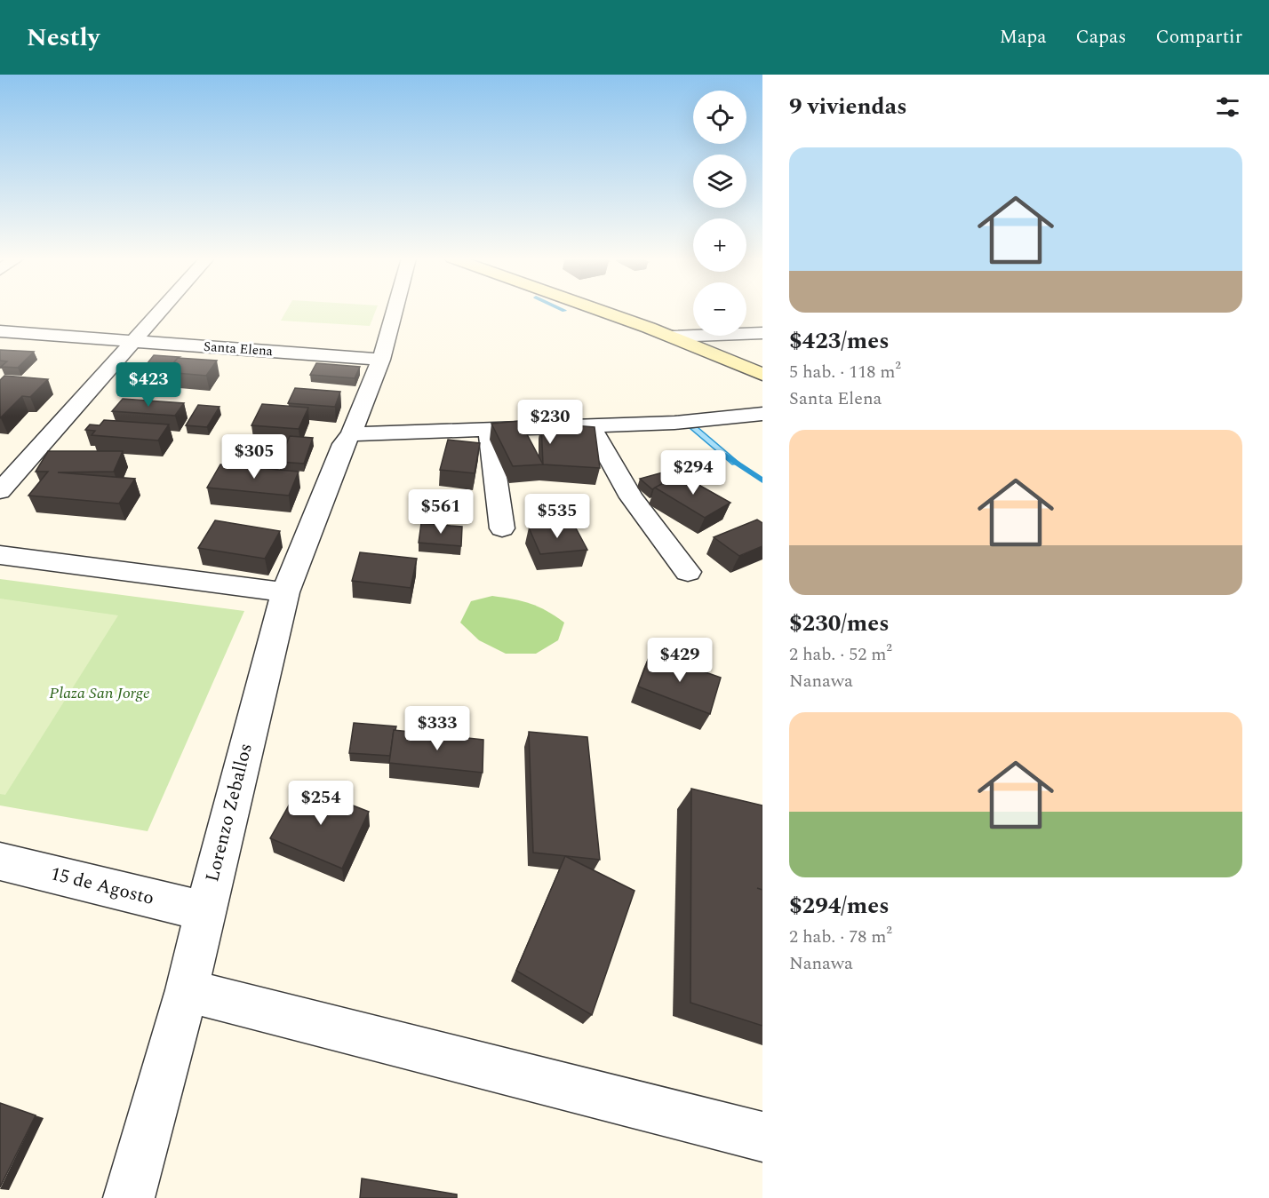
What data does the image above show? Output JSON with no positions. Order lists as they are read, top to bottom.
{
  "streets": {
    "street": ["Santa Elena", "Lorenzo Zeballos", "15 de Agosto"]
  },
  "crossings": [
    ["Santa Elena", "Lorenzo Zeballos"],
    ["Lorenzo Zeballos", "15 de Agosto"]
  ],
  "parks": ["Plaza San Jorge"],
  "page": {
    "header": "Nestly",
    "nav": ["Mapa", "Capas", "Compartir"],
    "heading": "9 viviendas",
    "map_buttons": ["+", "−"],
    "list": [
      {
        "name": "$423/mes",
        "note": "5 hab. · 118 m² · Santa Elena"
      },
      {
        "name": "$230/mes",
        "note": "2 hab. · 52 m² · Nanawa"
      },
      {
        "name": "$294/mes",
        "note": "2 hab. · 78 m² · Nanawa"
      }
    ],
    "price": [
      "$423",
      "$230",
      "$305",
      "$294",
      "$561",
      "$535",
      "$429",
      "$333",
      "$254"
    ]
  }
}
